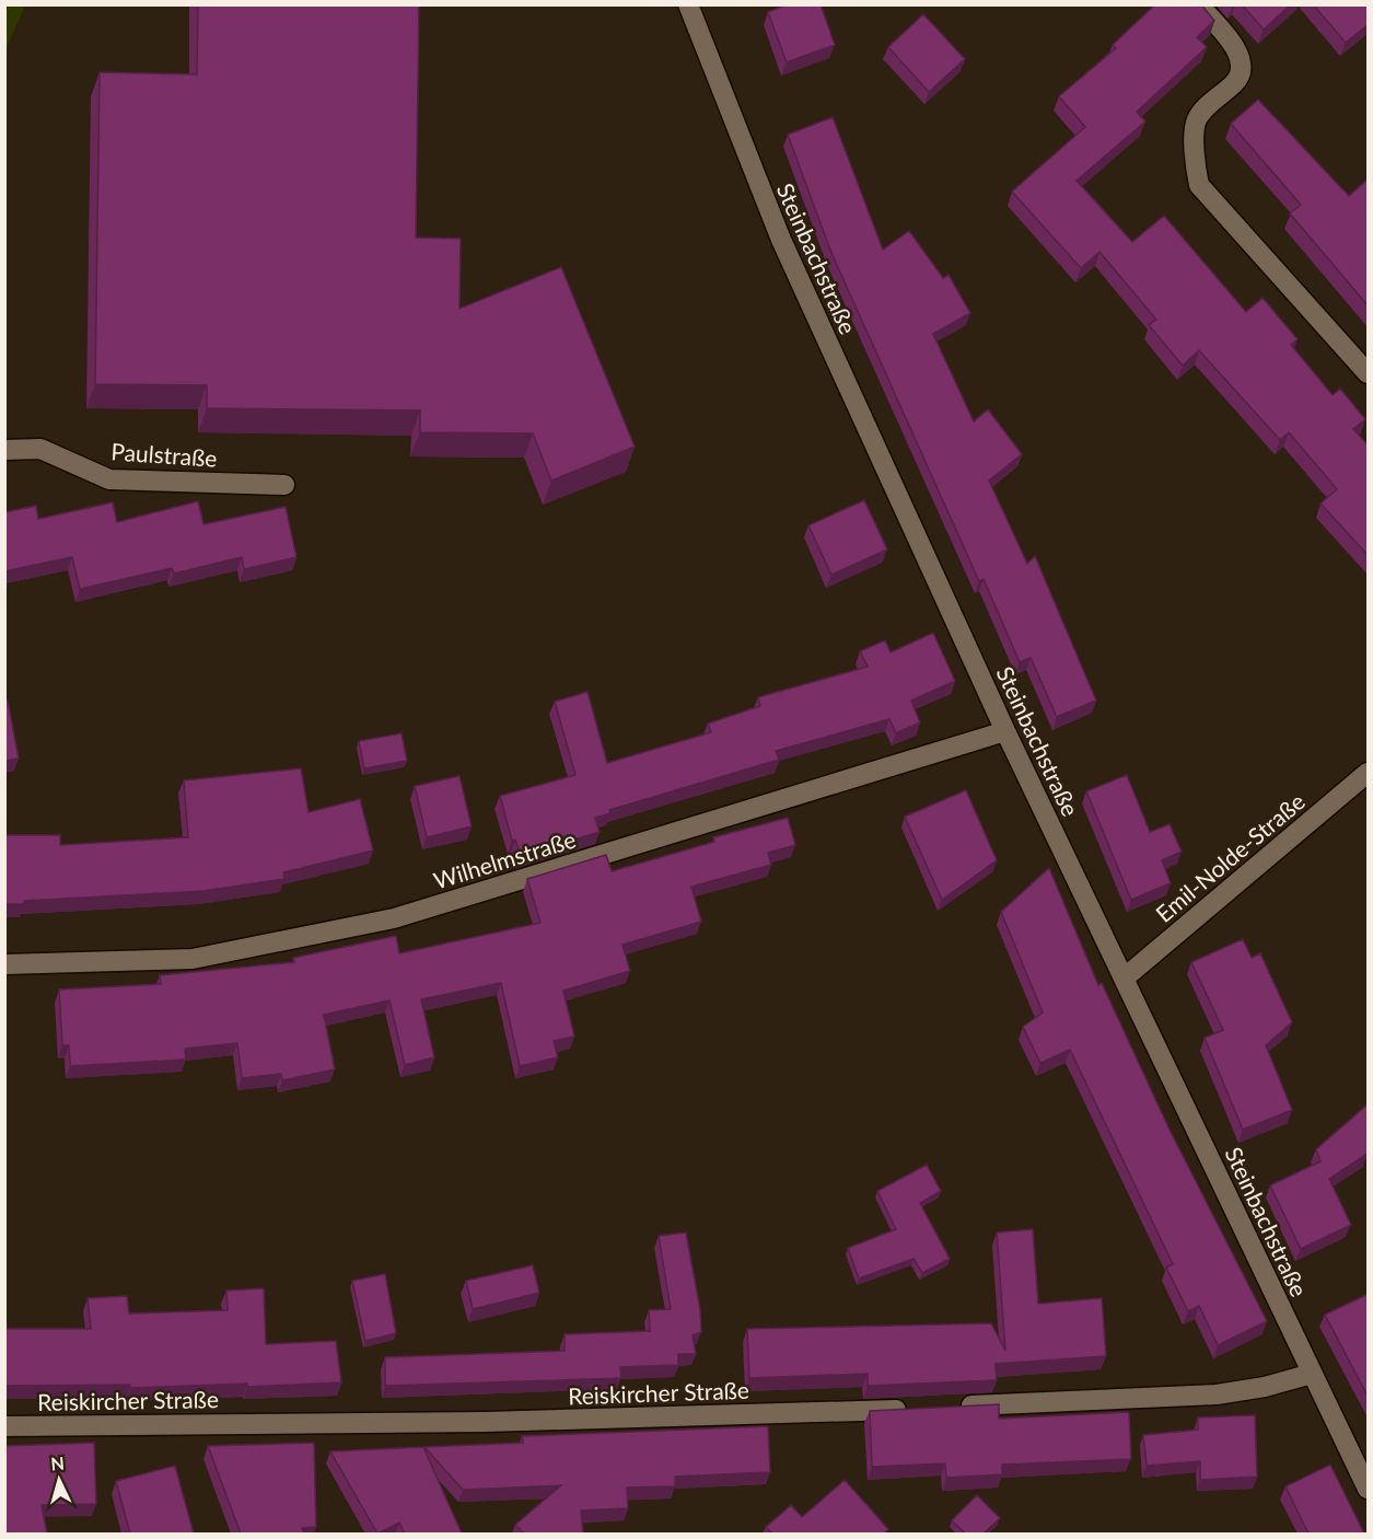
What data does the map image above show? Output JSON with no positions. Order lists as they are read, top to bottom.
{
  "streets": {
    "street": [
      "Steinbachstraße",
      "Paulstraße",
      "Emil-Nolde-Straße",
      "Wilhelmstraße",
      "Reiskircher Straße"
    ]
  },
  "crossings": [
    ["Steinbachstraße", "Emil-Nolde-Straße"],
    ["Steinbachstraße", "Wilhelmstraße"]
  ],
  "north": "top"
}
